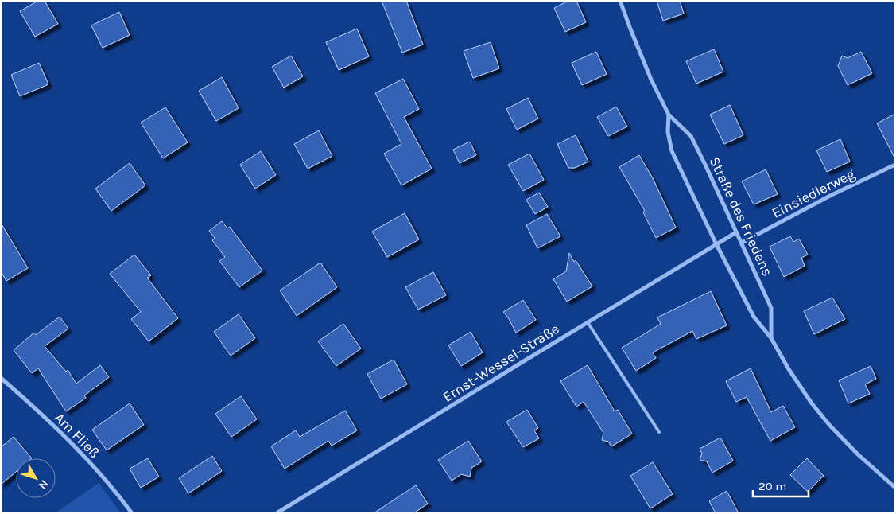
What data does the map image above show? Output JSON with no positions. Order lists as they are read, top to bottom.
{
  "streets": {
    "street": [
      "Einsiedlerweg",
      "Straße des Friedens",
      "Ernst-Wessel-Straße",
      "Am Fließ"
    ]
  },
  "crossings": [
    ["Einsiedlerweg", "Straße des Friedens"],
    ["Straße des Friedens", "Ernst-Wessel-Straße"]
  ],
  "scale_bar": "20 m",
  "north": "bottom right"
}
